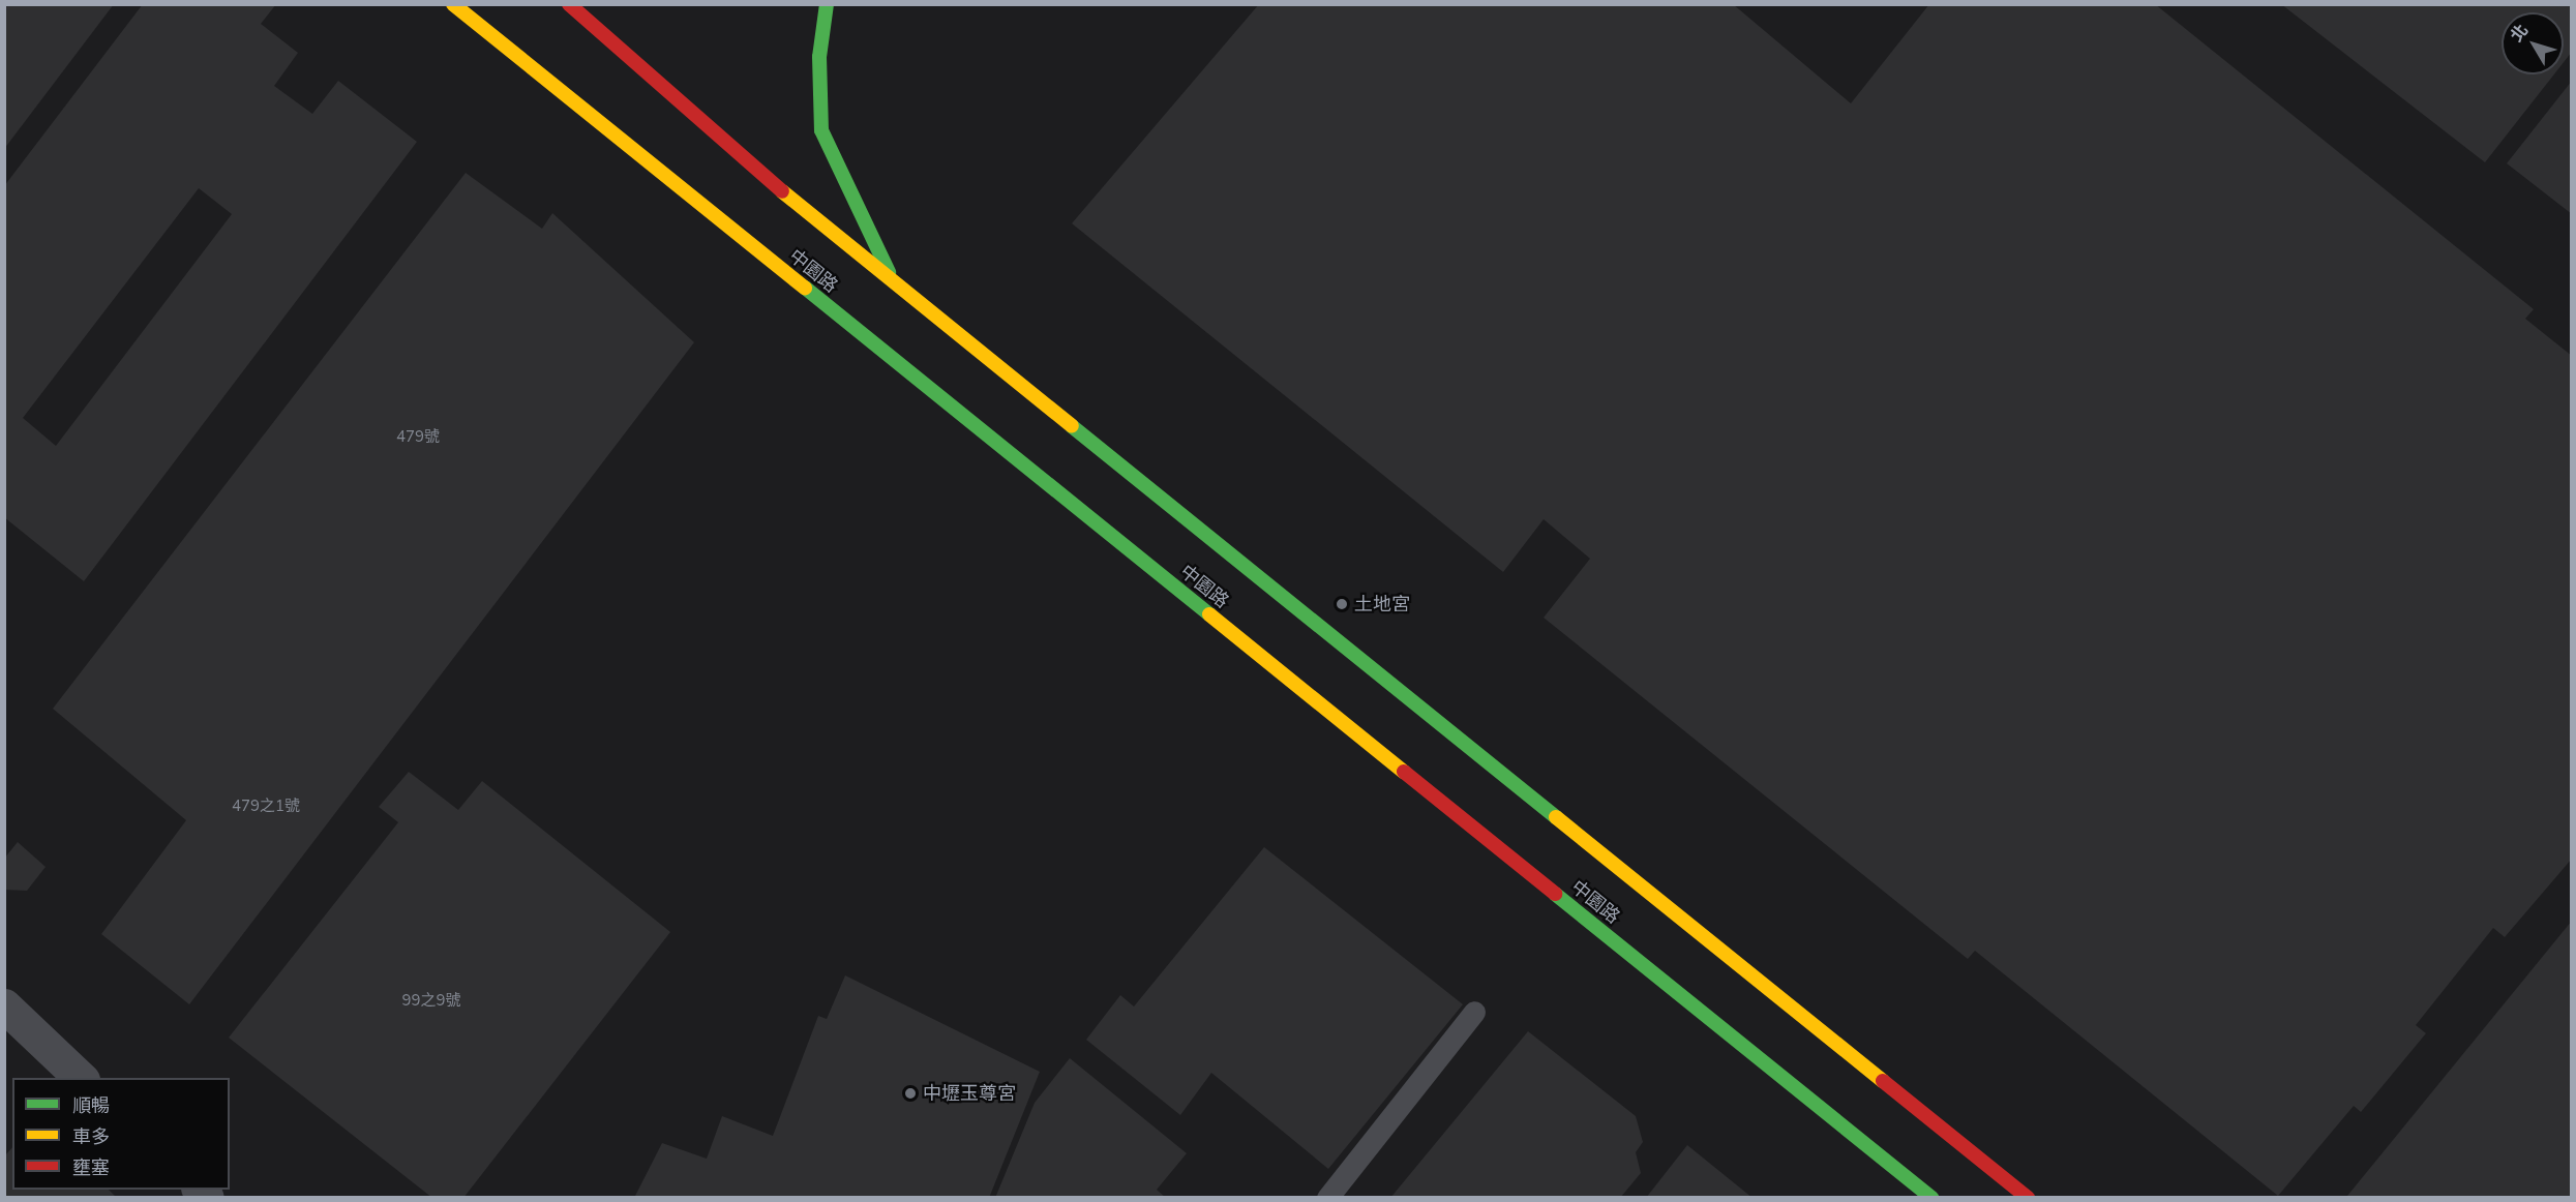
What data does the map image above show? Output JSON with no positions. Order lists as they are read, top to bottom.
{
  "streets": {
    "main road": ["中園路"]
  },
  "places": ["土地宮", "中壢玉尊宮"],
  "house_numbers": ["479號", "479之1號", "99之9號"],
  "legend": ["順暢", "車多", "壅塞"],
  "north": "top left"
}
